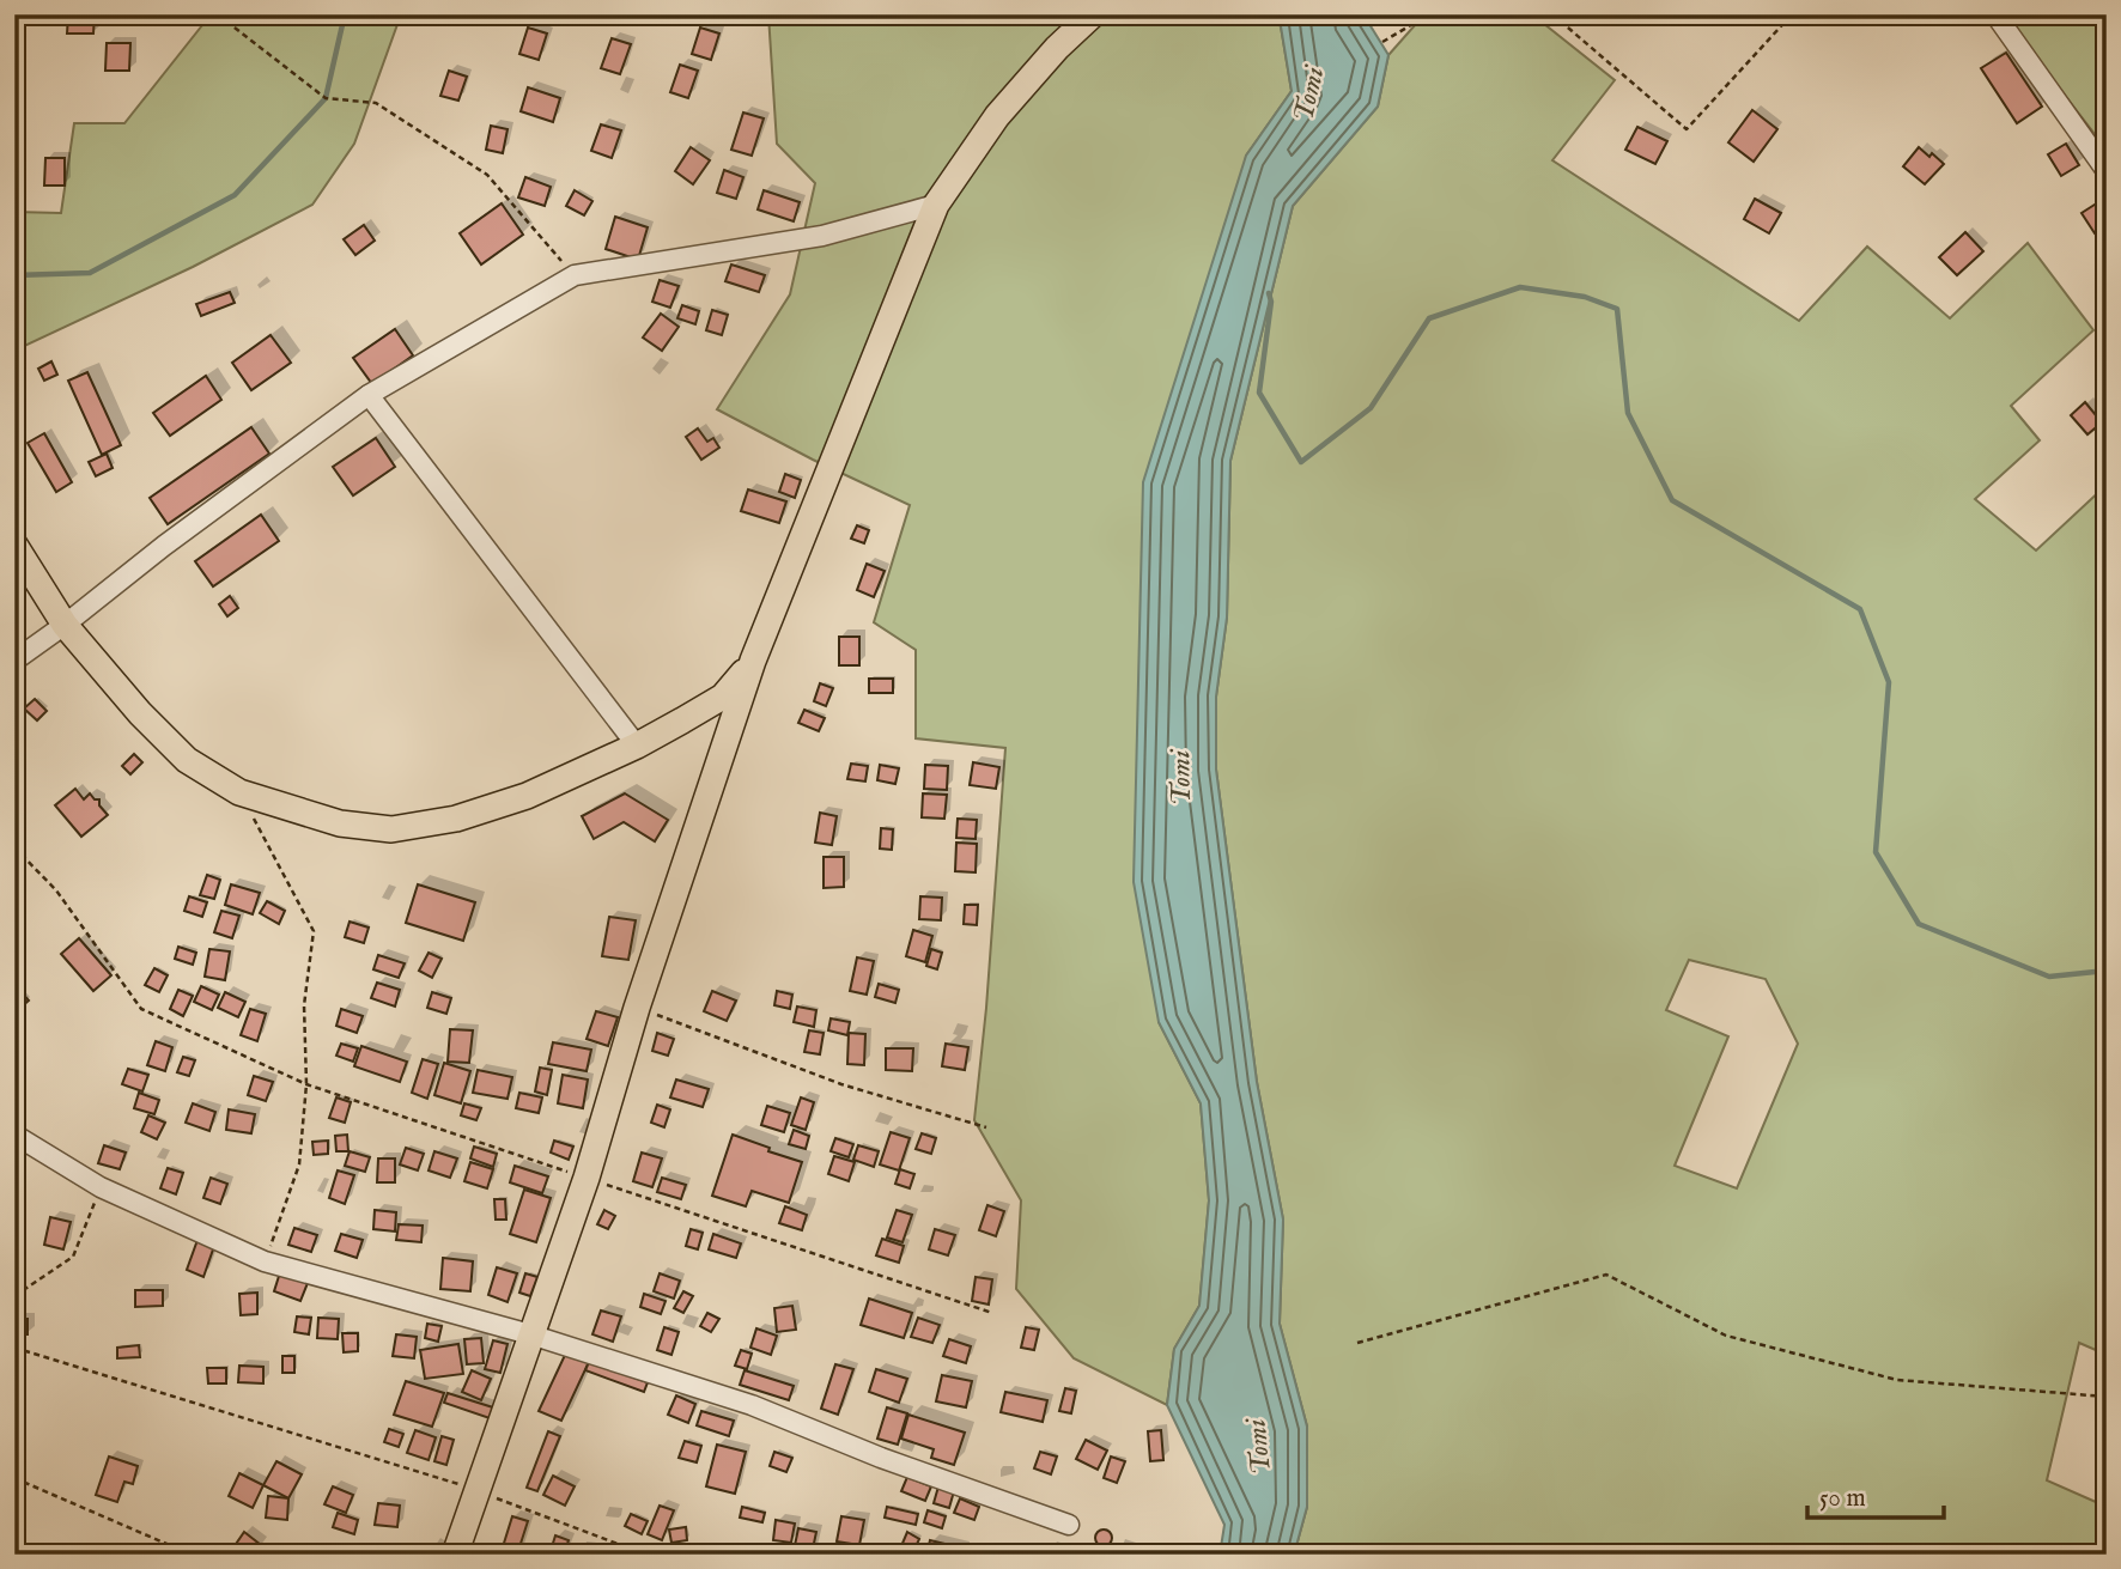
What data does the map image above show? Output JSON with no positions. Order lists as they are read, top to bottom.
{
  "water": ["Tomi"],
  "scale_bar": "50 m"
}
